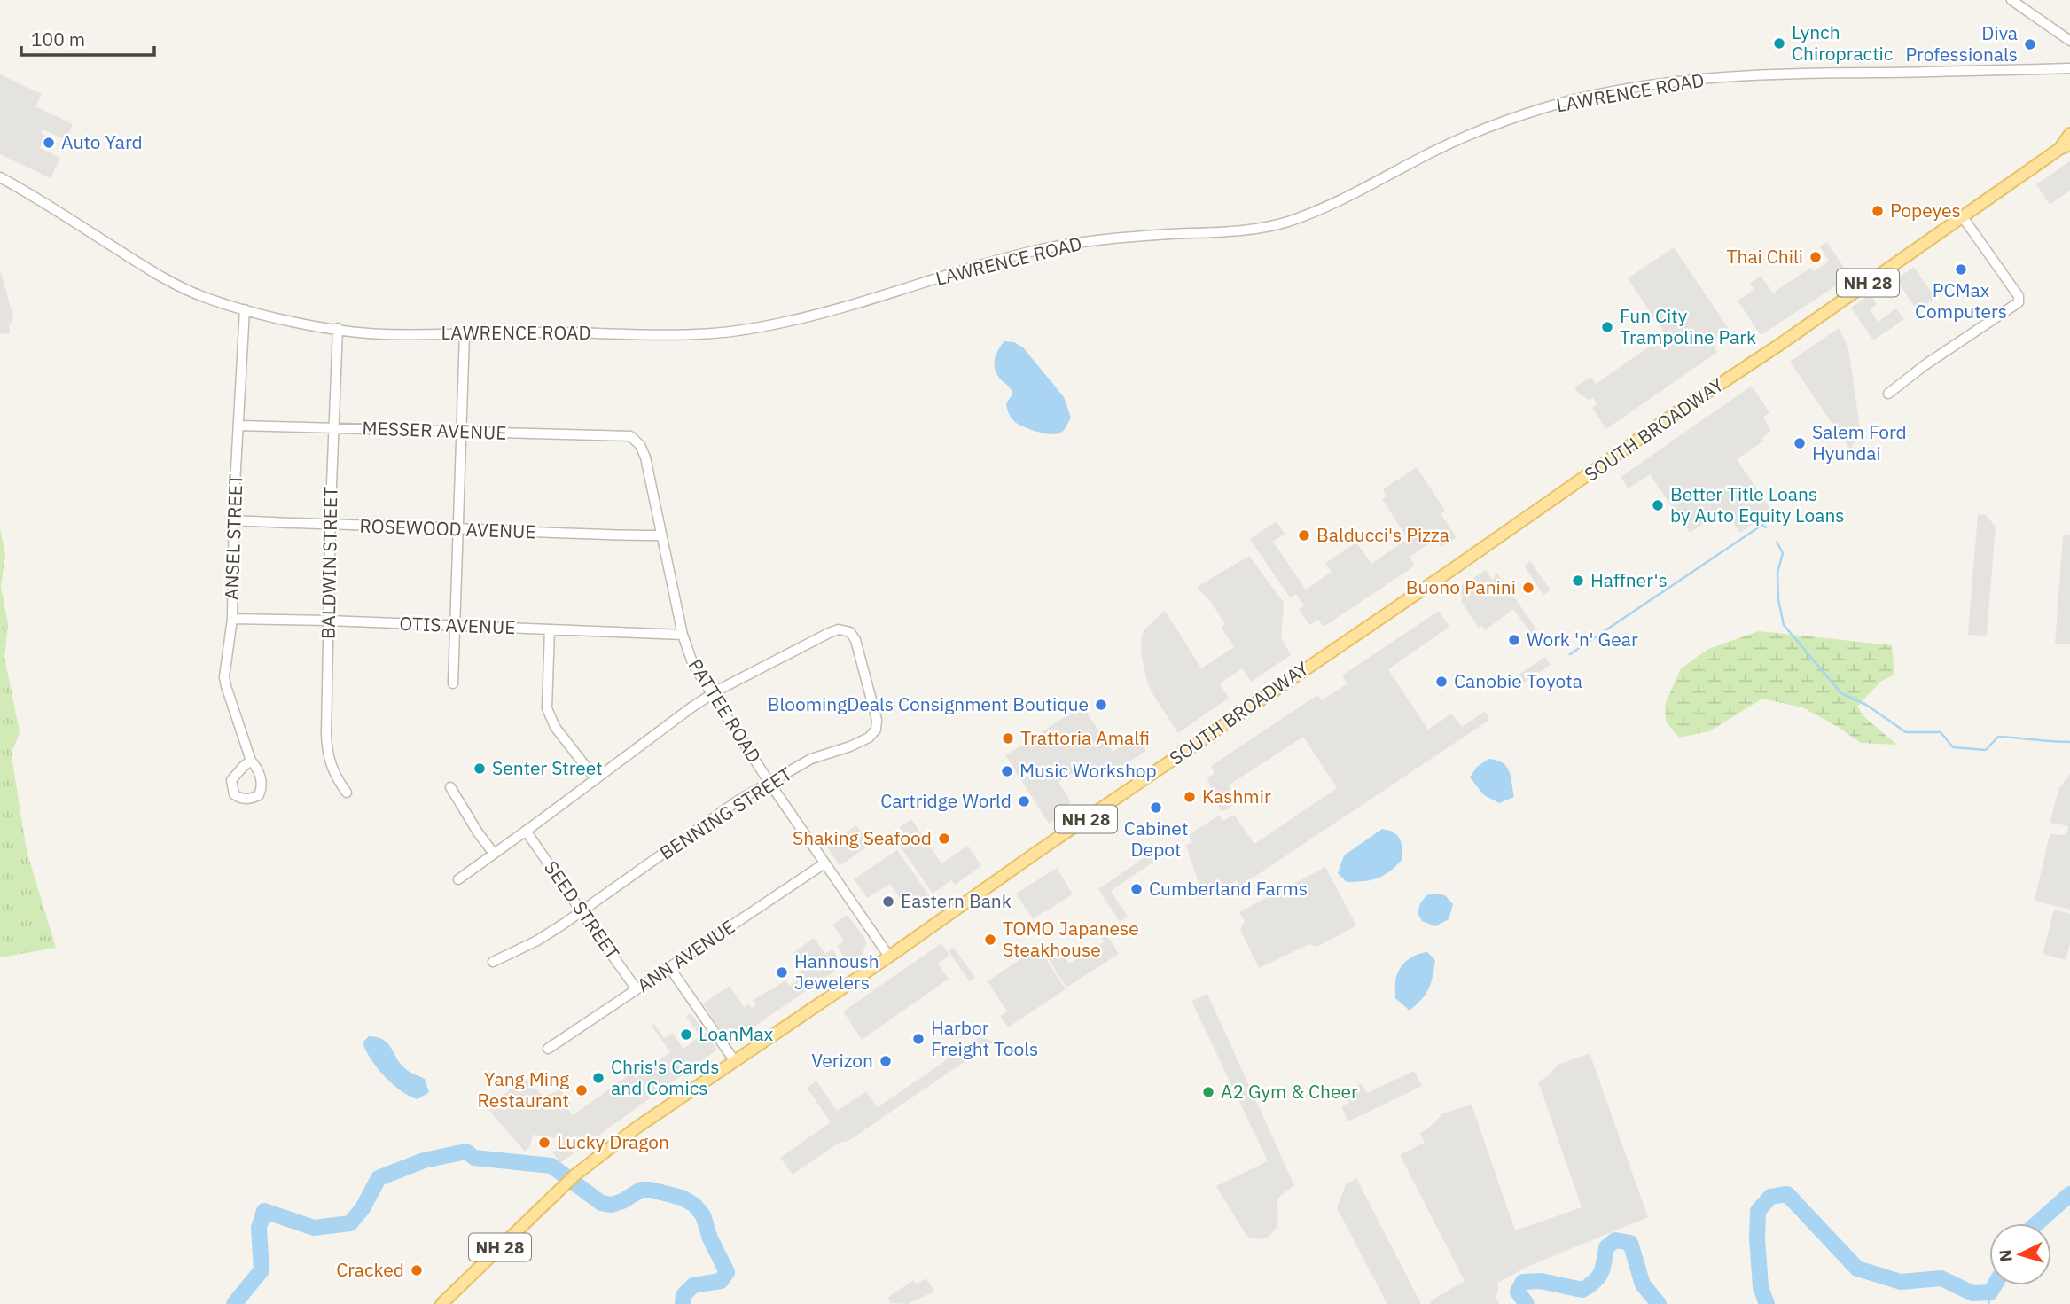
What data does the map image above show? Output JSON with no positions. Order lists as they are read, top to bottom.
{
  "streets": {
    "main road": ["NH 28", "SOUTH BROADWAY"],
    "street": [
      "LAWRENCE ROAD",
      "MESSER AVENUE",
      "ROSEWOOD AVENUE",
      "ANSEL STREET",
      "BALDWIN STREET",
      "OTIS AVENUE",
      "PATTEE ROAD",
      "BENNING STREET",
      "SEED STREET",
      "ANN AVENUE"
    ]
  },
  "crossings": [
    ["LAWRENCE ROAD", "ANSEL STREET"],
    ["LAWRENCE ROAD", "BALDWIN STREET"],
    ["SOUTH BROADWAY", "PATTEE ROAD"],
    ["MESSER AVENUE", "ANSEL STREET"],
    ["MESSER AVENUE", "BALDWIN STREET"],
    ["MESSER AVENUE", "PATTEE ROAD"],
    ["ROSEWOOD AVENUE", "ANSEL STREET"],
    ["ROSEWOOD AVENUE", "BALDWIN STREET"],
    ["ROSEWOOD AVENUE", "PATTEE ROAD"],
    ["ANSEL STREET", "OTIS AVENUE"],
    ["BALDWIN STREET", "OTIS AVENUE"],
    ["OTIS AVENUE", "PATTEE ROAD"],
    ["PATTEE ROAD", "BENNING STREET"],
    ["PATTEE ROAD", "ANN AVENUE"],
    ["BENNING STREET", "SEED STREET"],
    ["SEED STREET", "ANN AVENUE"]
  ],
  "places": [
    "Lynch Chiropractic",
    "Diva Professionals",
    "Auto Yard",
    "Popeyes",
    "Thai Chili",
    "PCMax Computers",
    "Fun City Trampoline Park",
    "Salem Ford Hyundai",
    "Better Title Loans by Auto Equity Loans",
    "Balducci's Pizza",
    "Haffner's",
    "Buono Panini",
    "Work 'n' Gear",
    "Canobie Toyota",
    "BloomingDeals Consignment Boutique",
    "Trattoria Amalfi",
    "Senter Street",
    "Music Workshop",
    "Kashmir",
    "Cartridge World",
    "Cabinet Depot",
    "Shaking Seafood",
    "Cumberland Farms",
    "Eastern Bank",
    "TOMO Japanese Steakhouse",
    "Hannoush Jewelers",
    "LoanMax",
    "Harbor Freight Tools",
    "Verizon",
    "Chris's Cards and Comics",
    "Yang Ming Restaurant",
    "A2 Gym & Cheer",
    "Lucky Dragon",
    "Cracked"
  ],
  "scale_bar": "100 m",
  "north": "left"
}
